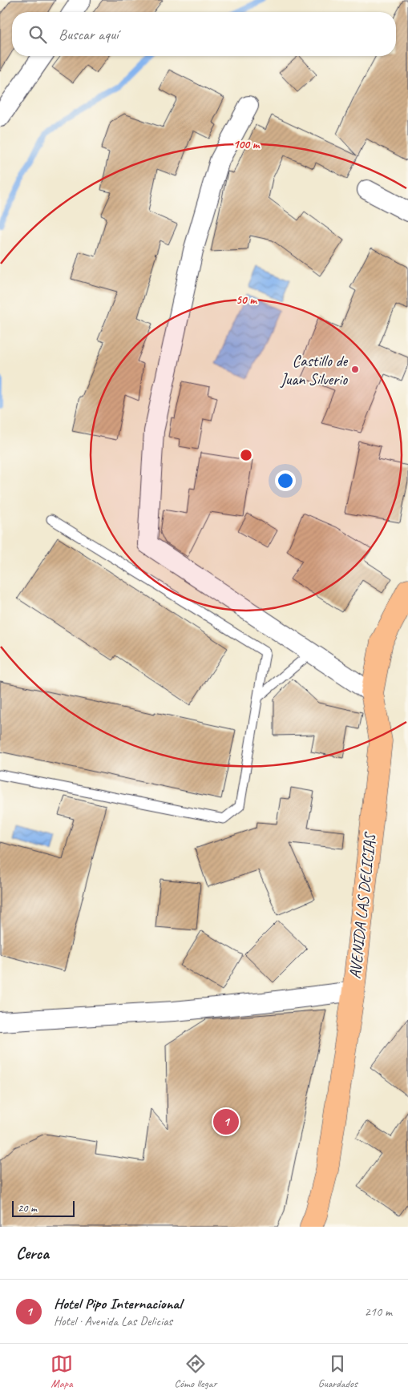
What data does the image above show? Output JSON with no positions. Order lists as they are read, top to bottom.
{
  "streets": {
    "main road": ["AVENIDA LAS DELICIAS"]
  },
  "places": ["Castillo de Juan Silverio"],
  "scale_bar": "20 m",
  "page": {
    "search": "Buscar aquí",
    "pins": "1",
    "scale": "20 m",
    "heading": "Cerca",
    "list": [
      {
        "mark": "1",
        "name": "Hotel Pipo Internacional",
        "note": "Hotel · Avenida Las Delicias",
        "value": "210 m"
      }
    ],
    "nav": ["Mapa", "Cómo llegar", "Guardados"]
  },
  "rings": ["100 m", "50 m"]
}
